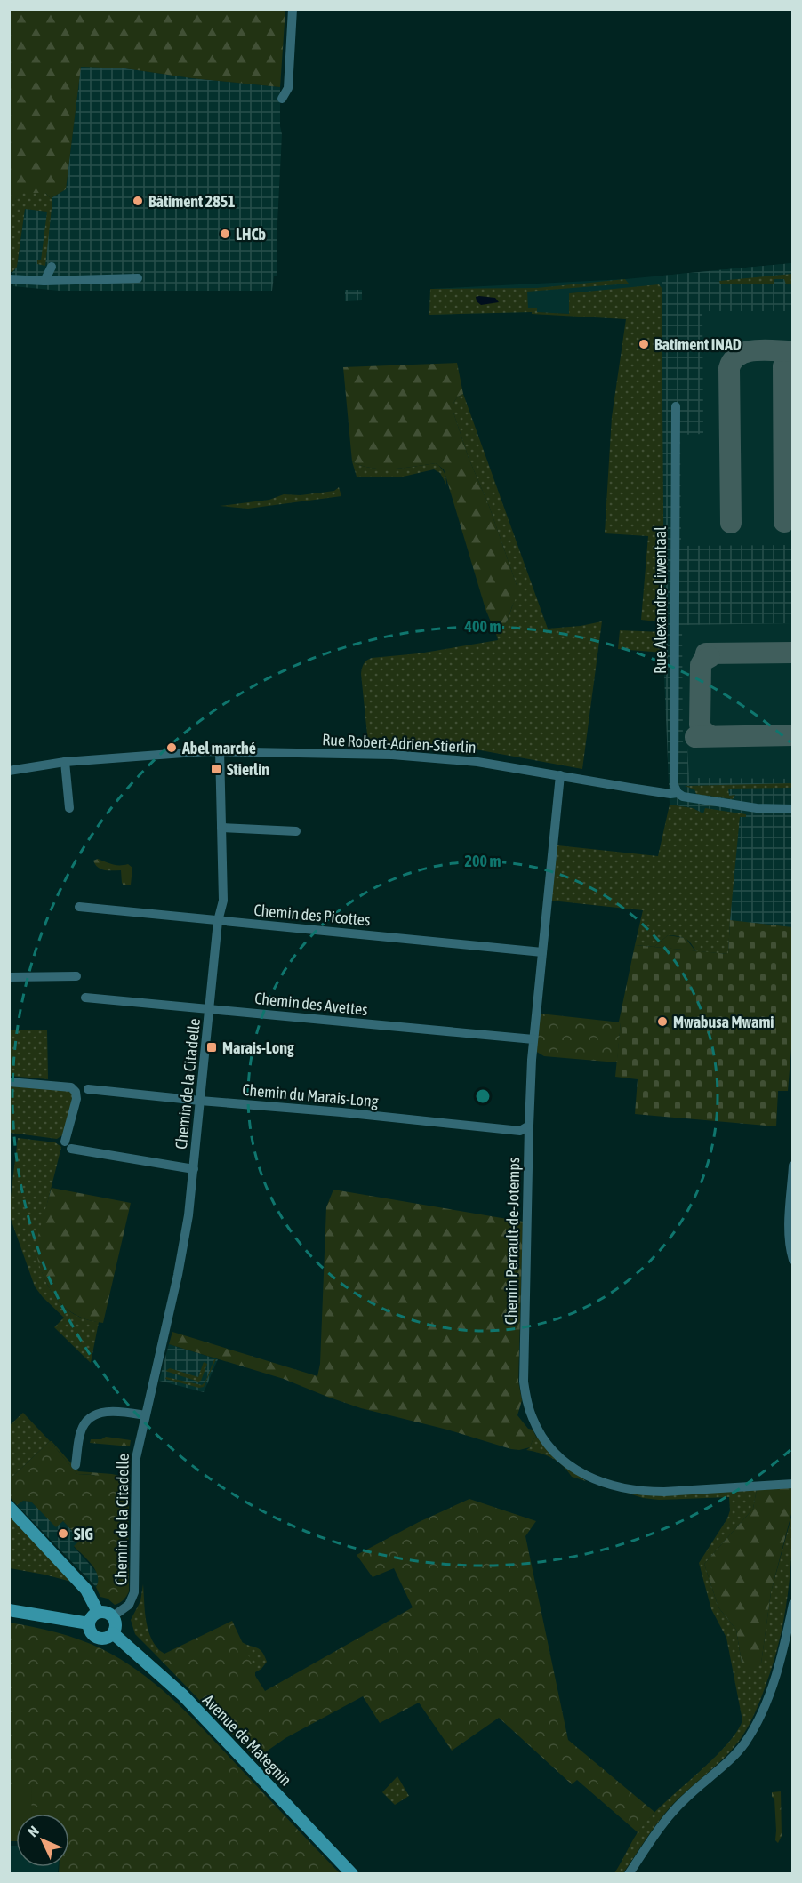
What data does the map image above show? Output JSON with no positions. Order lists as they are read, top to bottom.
{
  "streets": {
    "main road": ["Avenue de Mategnin"],
    "street": [
      "Rue Alexandre-Liwentaal",
      "Rue Robert-Adrien-Stierlin",
      "Chemin des Picottes",
      "Chemin des Avettes",
      "Chemin de la Citadelle",
      "Chemin du Marais-Long",
      "Chemin Perrault-de-Jotemps"
    ]
  },
  "crossings": [
    ["Rue Alexandre-Liwentaal", "Rue Robert-Adrien-Stierlin"],
    ["Rue Robert-Adrien-Stierlin", "Chemin de la Citadelle"],
    ["Rue Robert-Adrien-Stierlin", "Chemin Perrault-de-Jotemps"],
    ["Chemin des Picottes", "Chemin de la Citadelle"],
    ["Chemin des Picottes", "Chemin Perrault-de-Jotemps"],
    ["Chemin des Avettes", "Chemin de la Citadelle"],
    ["Chemin des Avettes", "Chemin Perrault-de-Jotemps"],
    ["Chemin de la Citadelle", "Chemin du Marais-Long"],
    ["Chemin de la Citadelle", "Avenue de Mategnin"],
    ["Chemin du Marais-Long", "Chemin Perrault-de-Jotemps"]
  ],
  "places": {
    "other": [
      "Bâtiment 2851",
      "LHCb",
      "Batiment INAD",
      "Abel marché",
      "Mwabusa Mwami",
      "SIG"
    ],
    "transit": ["Stierlin", "Marais-Long"]
  },
  "north": "top left",
  "rings": ["400 m", "200 m"]
}
